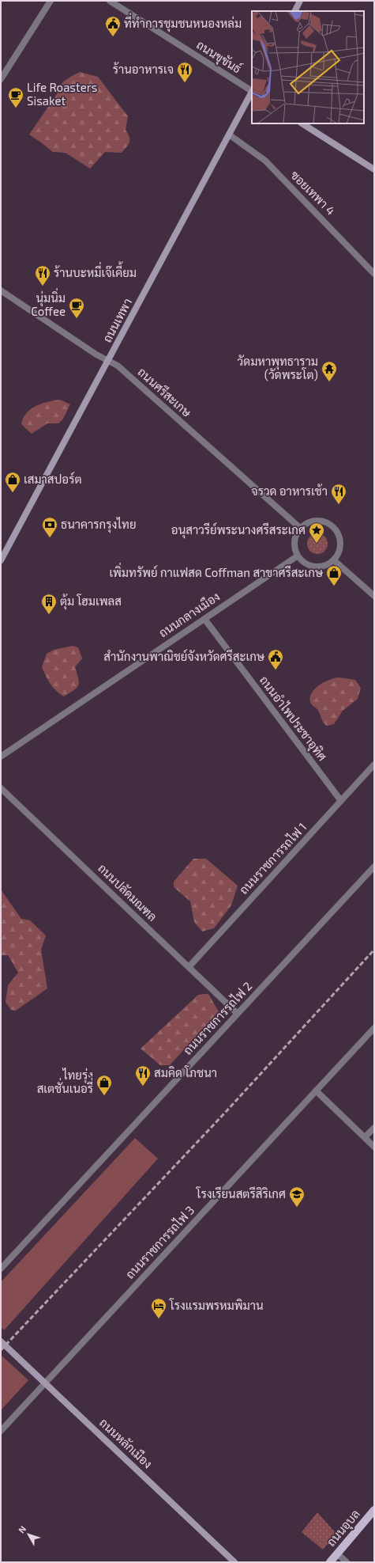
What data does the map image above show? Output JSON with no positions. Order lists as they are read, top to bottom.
{
  "streets": {
    "main road": ["ถนนเทพา", "ถนนหลักเมือง", "ถนนอุบล"],
    "street": [
      "ถนนขุขันธ์",
      "ซอยเทพา 4",
      "ถนนศรีสะเกษ",
      "ถนนกลางเมือง",
      "ถนนอำไพประชาอุทิศ",
      "ถนนราชการรถไฟ 1",
      "ถนนปลัดมณฑล",
      "ถนนราชการรถไฟ 2",
      "ถนนราชการรถไฟ 3"
    ]
  },
  "crossings": [
    ["ซอยเทพา 4", "ถนนเทพา"],
    ["ถนนเทพา", "ถนนศรีสะเกษ"],
    ["ถนนศรีสะเกษ", "ถนนกลางเมือง"],
    ["ถนนกลางเมือง", "ถนนอำไพประชาอุทิศ"],
    ["ถนนอำไพประชาอุทิศ", "ถนนราชการรถไฟ 1"],
    ["ถนนราชการรถไฟ 1", "ถนนปลัดมณฑล"],
    ["ถนนปลัดมณฑล", "ถนนราชการรถไฟ 2"],
    ["ถนนราชการรถไฟ 3", "ถนนหลักเมือง"]
  ],
  "places": {
    "public building": ["ที่ทำการชุมชนหนองหล่ม", "สำนักงานพาณิชย์จังหวัดศรีสะเกษ"],
    "restaurant": [
      "ร้านอาหารเจ",
      "ร้านบะหมี่เจ๊เคี้ยม",
      "จรวด อาหารเช้า",
      "สมคิด โภชนา"
    ],
    "cafe": ["Life Roasters Sisaket", "นุ่มนิ่ม Coffee"],
    "temple": ["วัดมหาพุทธาราม (วัดพระโต)"],
    "shop": ["เสมาสปอร์ต", "เพิ่มทรัพย์ กาแฟสด Coffman สาขาศรีสะเกษ", "ไทยรุ่ง สเตชั่นเนอรี่"],
    "bank": ["ธนาคารกรุงไทย"],
    "place": ["อนุสาวรีย์พระนางศรีสระเกศ"],
    "building": ["ตุ้ม โฮมเพลส"],
    "school or university": ["โรงเรียนสตรีสิริเกศ"],
    "hotel": ["โรงแรมพรหมพิมาน"]
  },
  "north": "top left"
}
